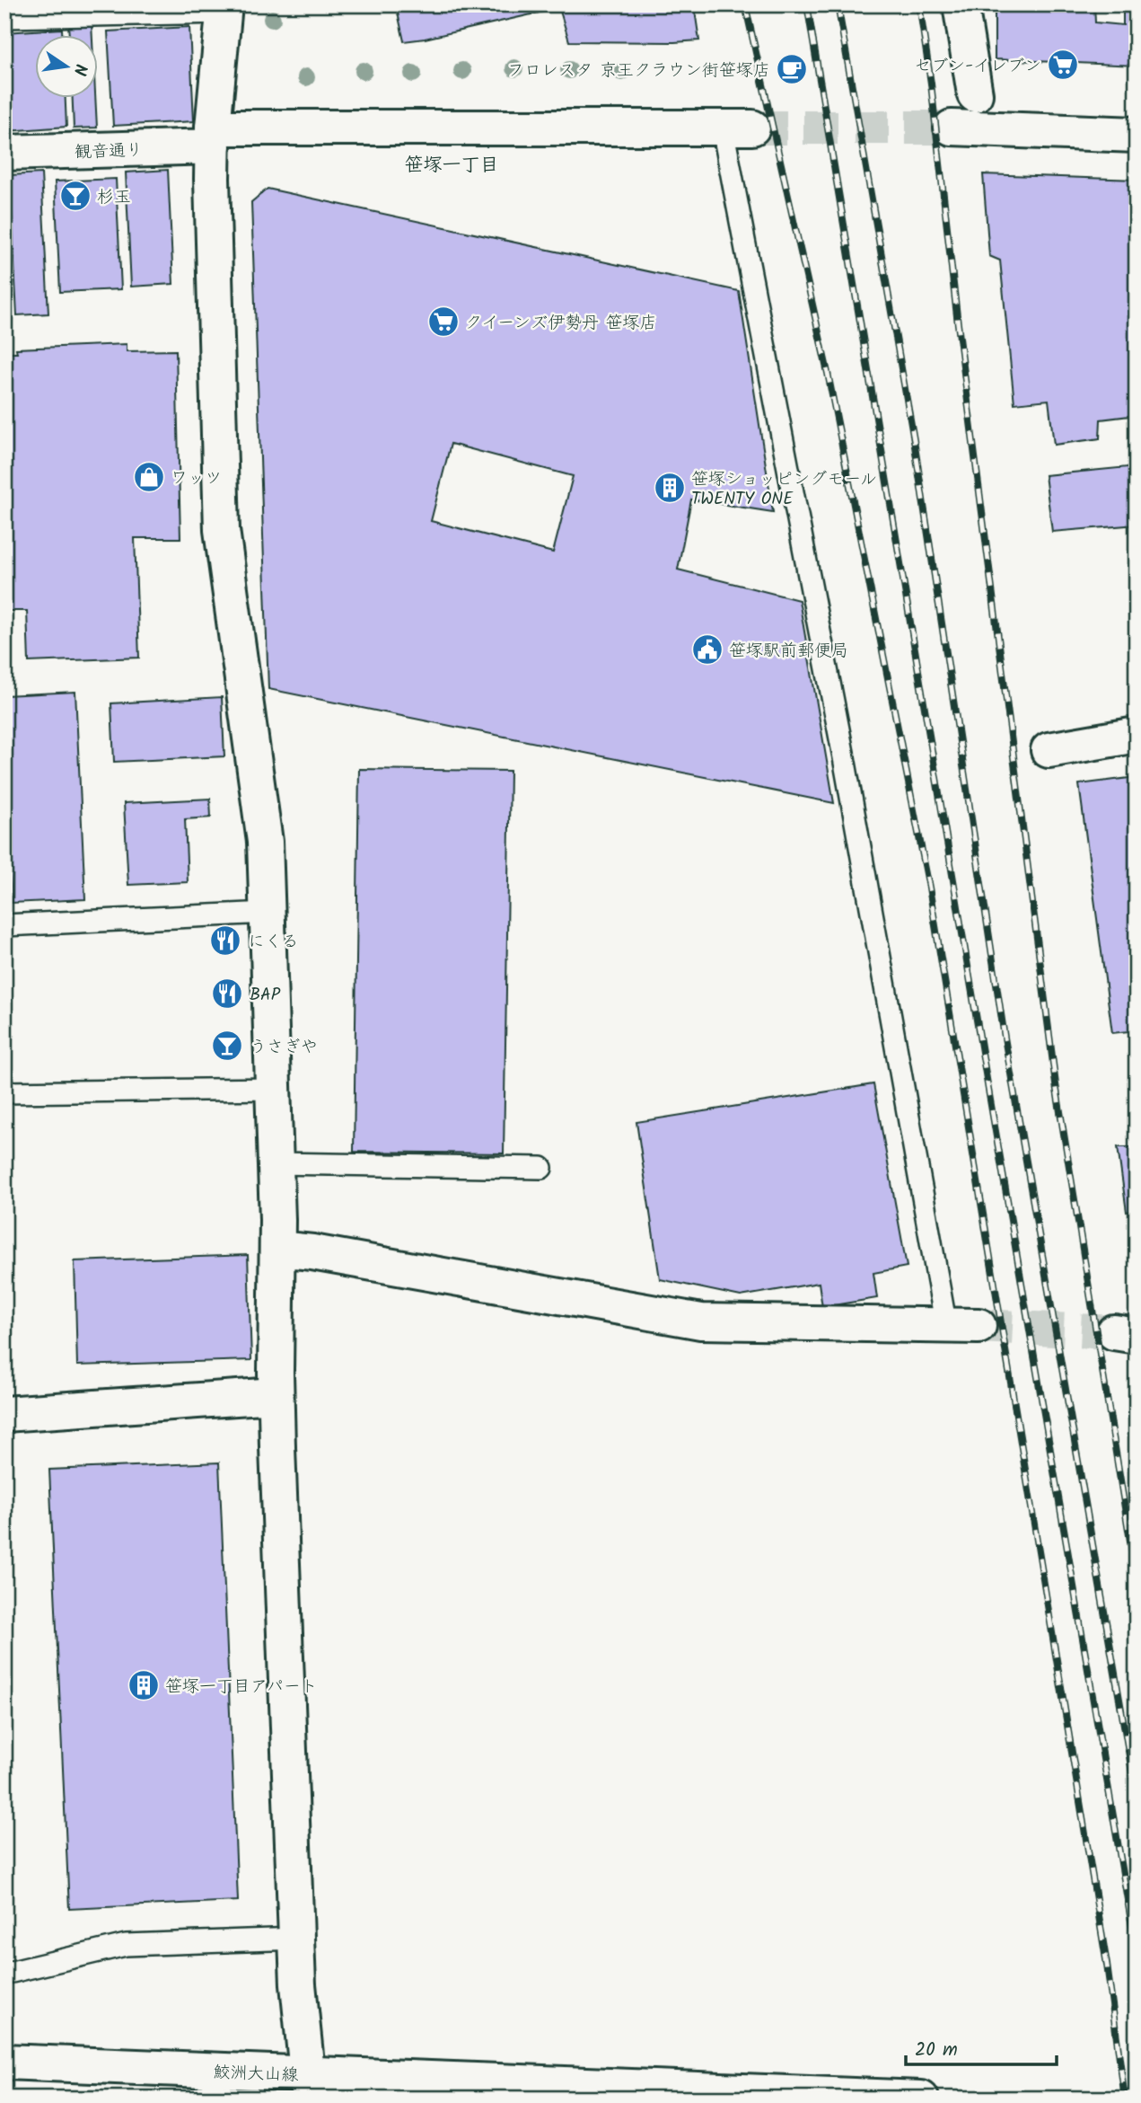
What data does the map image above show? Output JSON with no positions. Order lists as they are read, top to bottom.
{
  "streets": {
    "street": ["観音通り", "鮫洲大山線"]
  },
  "districts": ["笹塚一丁目"],
  "places": {
    "supermarket": ["セブン-イレブン", "クイーンズ伊勢丹 笹塚店"],
    "cafe": ["フロレスタ 京王クラウン街笹塚店"],
    "bar": ["杉玉", "うさぎや"],
    "shop": ["ワッツ"],
    "building": ["笹塚ショッピングモール TWENTY ONE", "笹塚一丁目アパート"],
    "public building": ["笹塚駅前郵便局"],
    "restaurant": ["にくる", "BAP"]
  },
  "scale_bar": "20 m",
  "north": "right"
}
